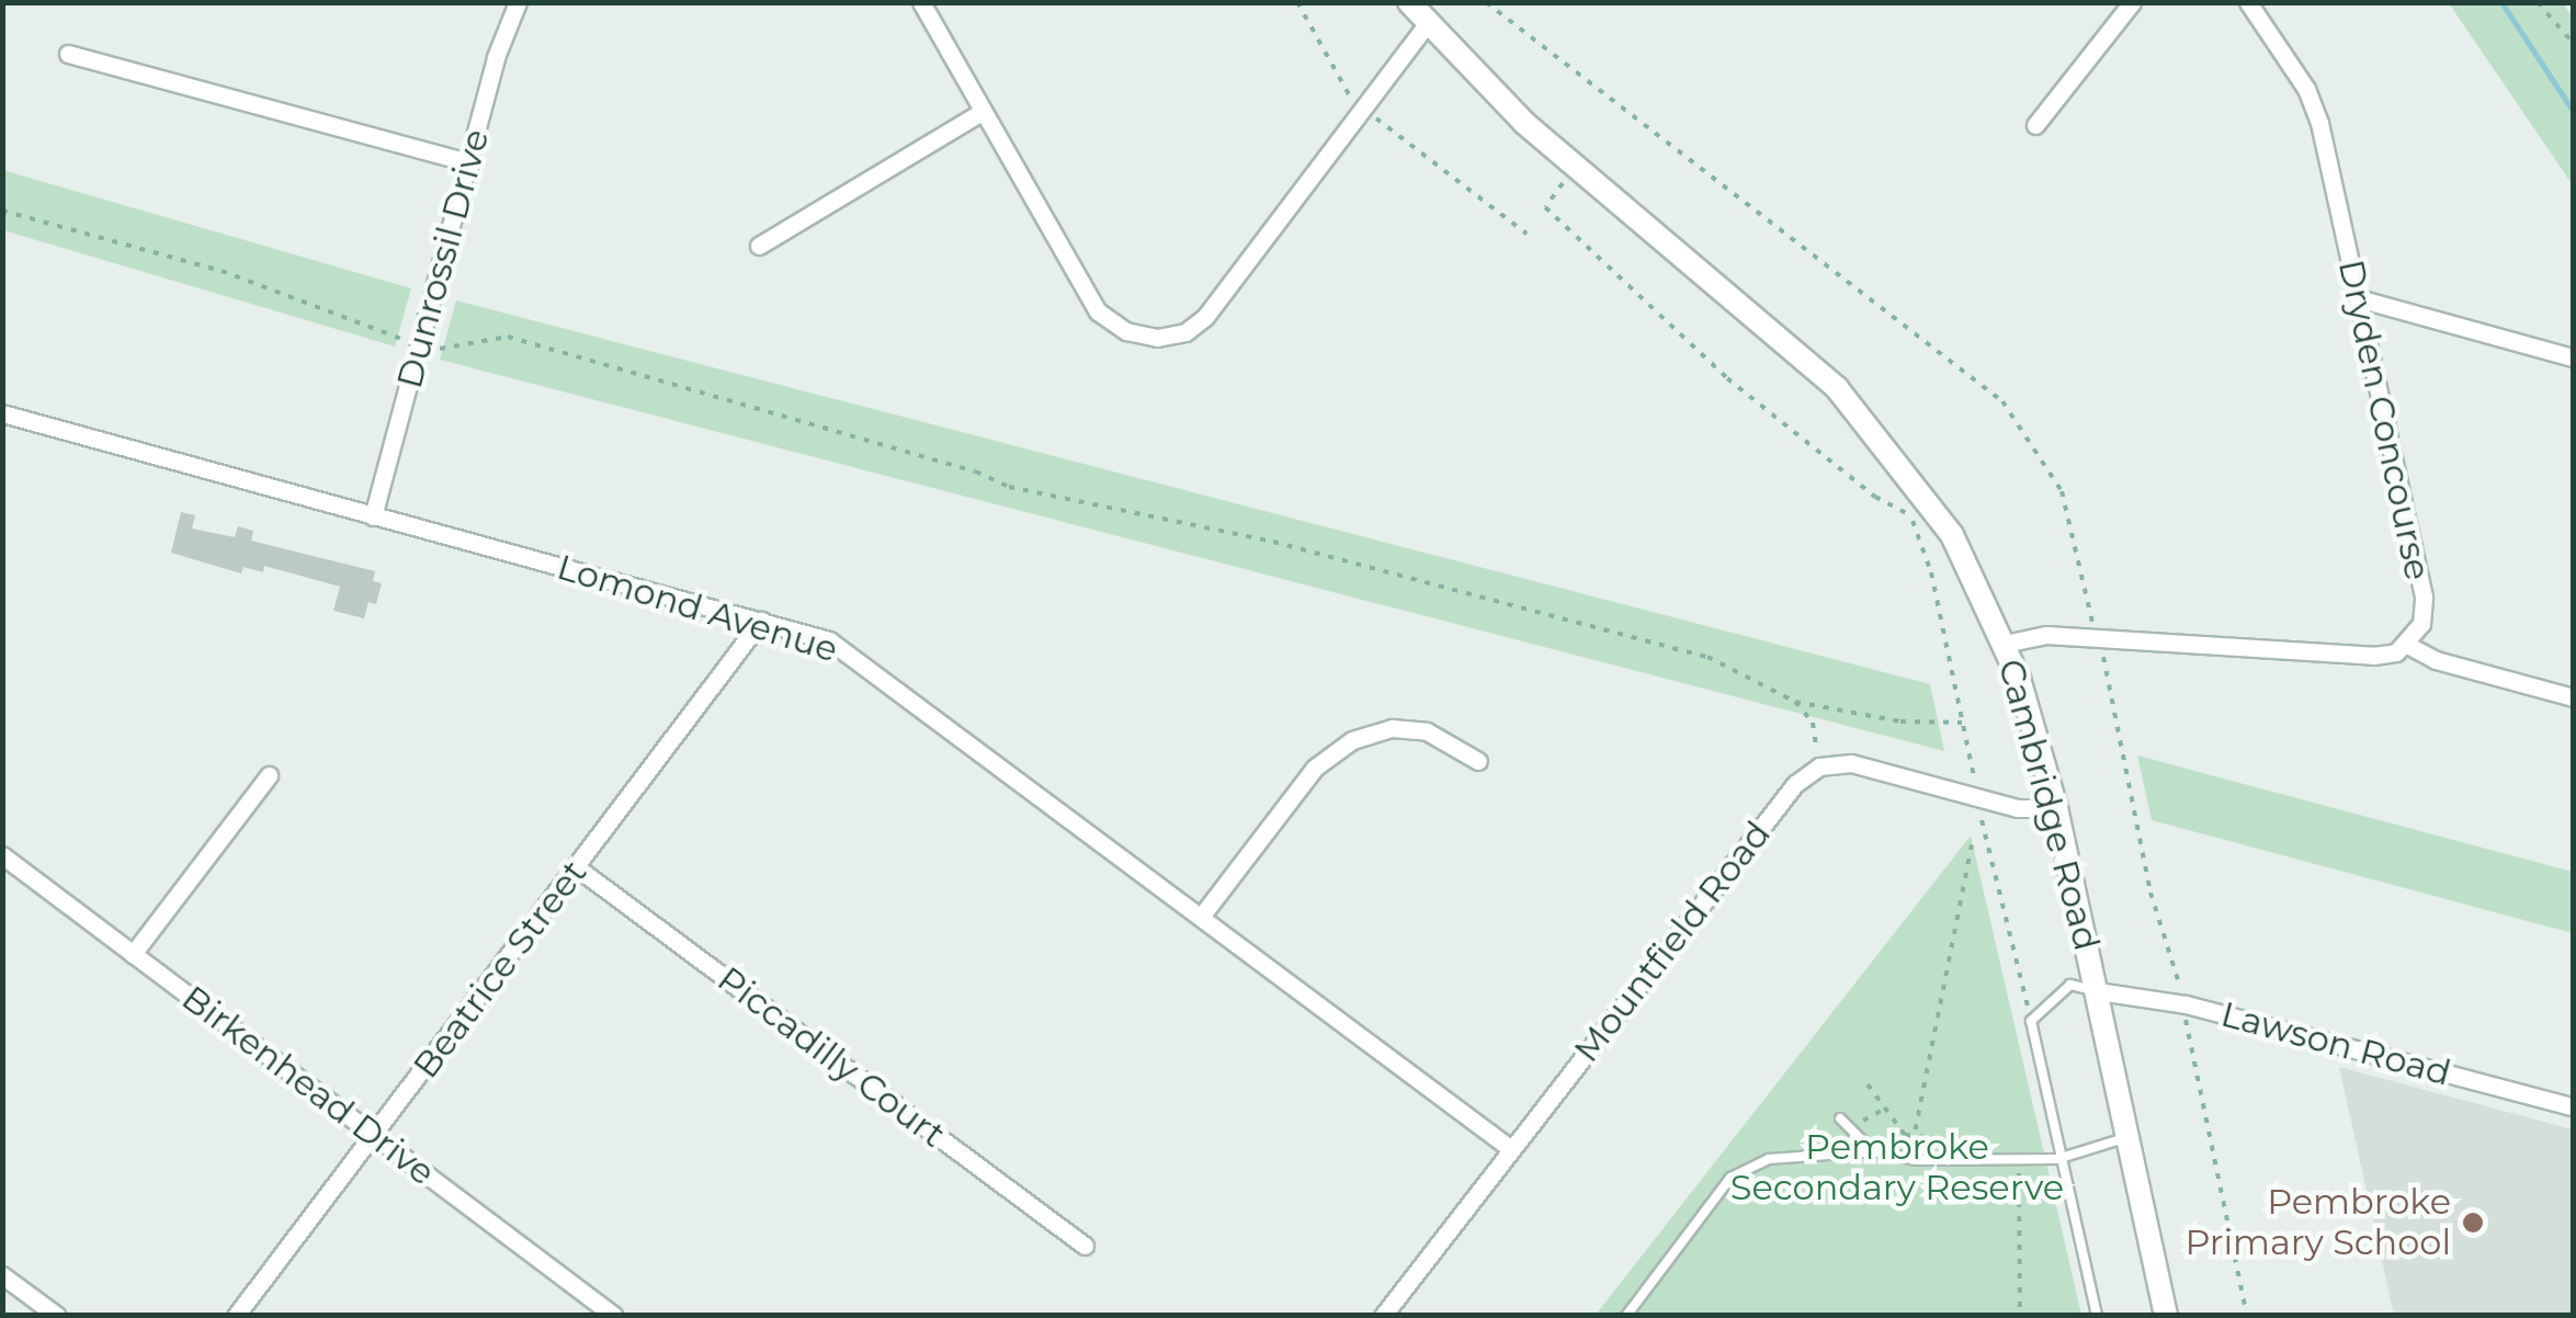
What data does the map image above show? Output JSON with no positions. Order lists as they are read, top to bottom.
{
  "streets": {
    "main road": ["Cambridge Road"],
    "street": [
      "Dunrossil Drive",
      "Dryden Concourse",
      "Lomond Avenue",
      "Mountfield Road",
      "Beatrice Street",
      "Lawson Road",
      "Piccadilly Court",
      "Birkenhead Drive"
    ]
  },
  "crossings": [
    ["Dunrossil Drive", "Lomond Avenue"],
    ["Lomond Avenue", "Mountfield Road"],
    ["Lomond Avenue", "Beatrice Street"],
    ["Cambridge Road", "Mountfield Road"],
    ["Cambridge Road", "Lawson Road"],
    ["Beatrice Street", "Piccadilly Court"],
    ["Beatrice Street", "Birkenhead Drive"]
  ],
  "parks": ["Pembroke Secondary Reserve"],
  "places": ["Pembroke Primary School"]
}
